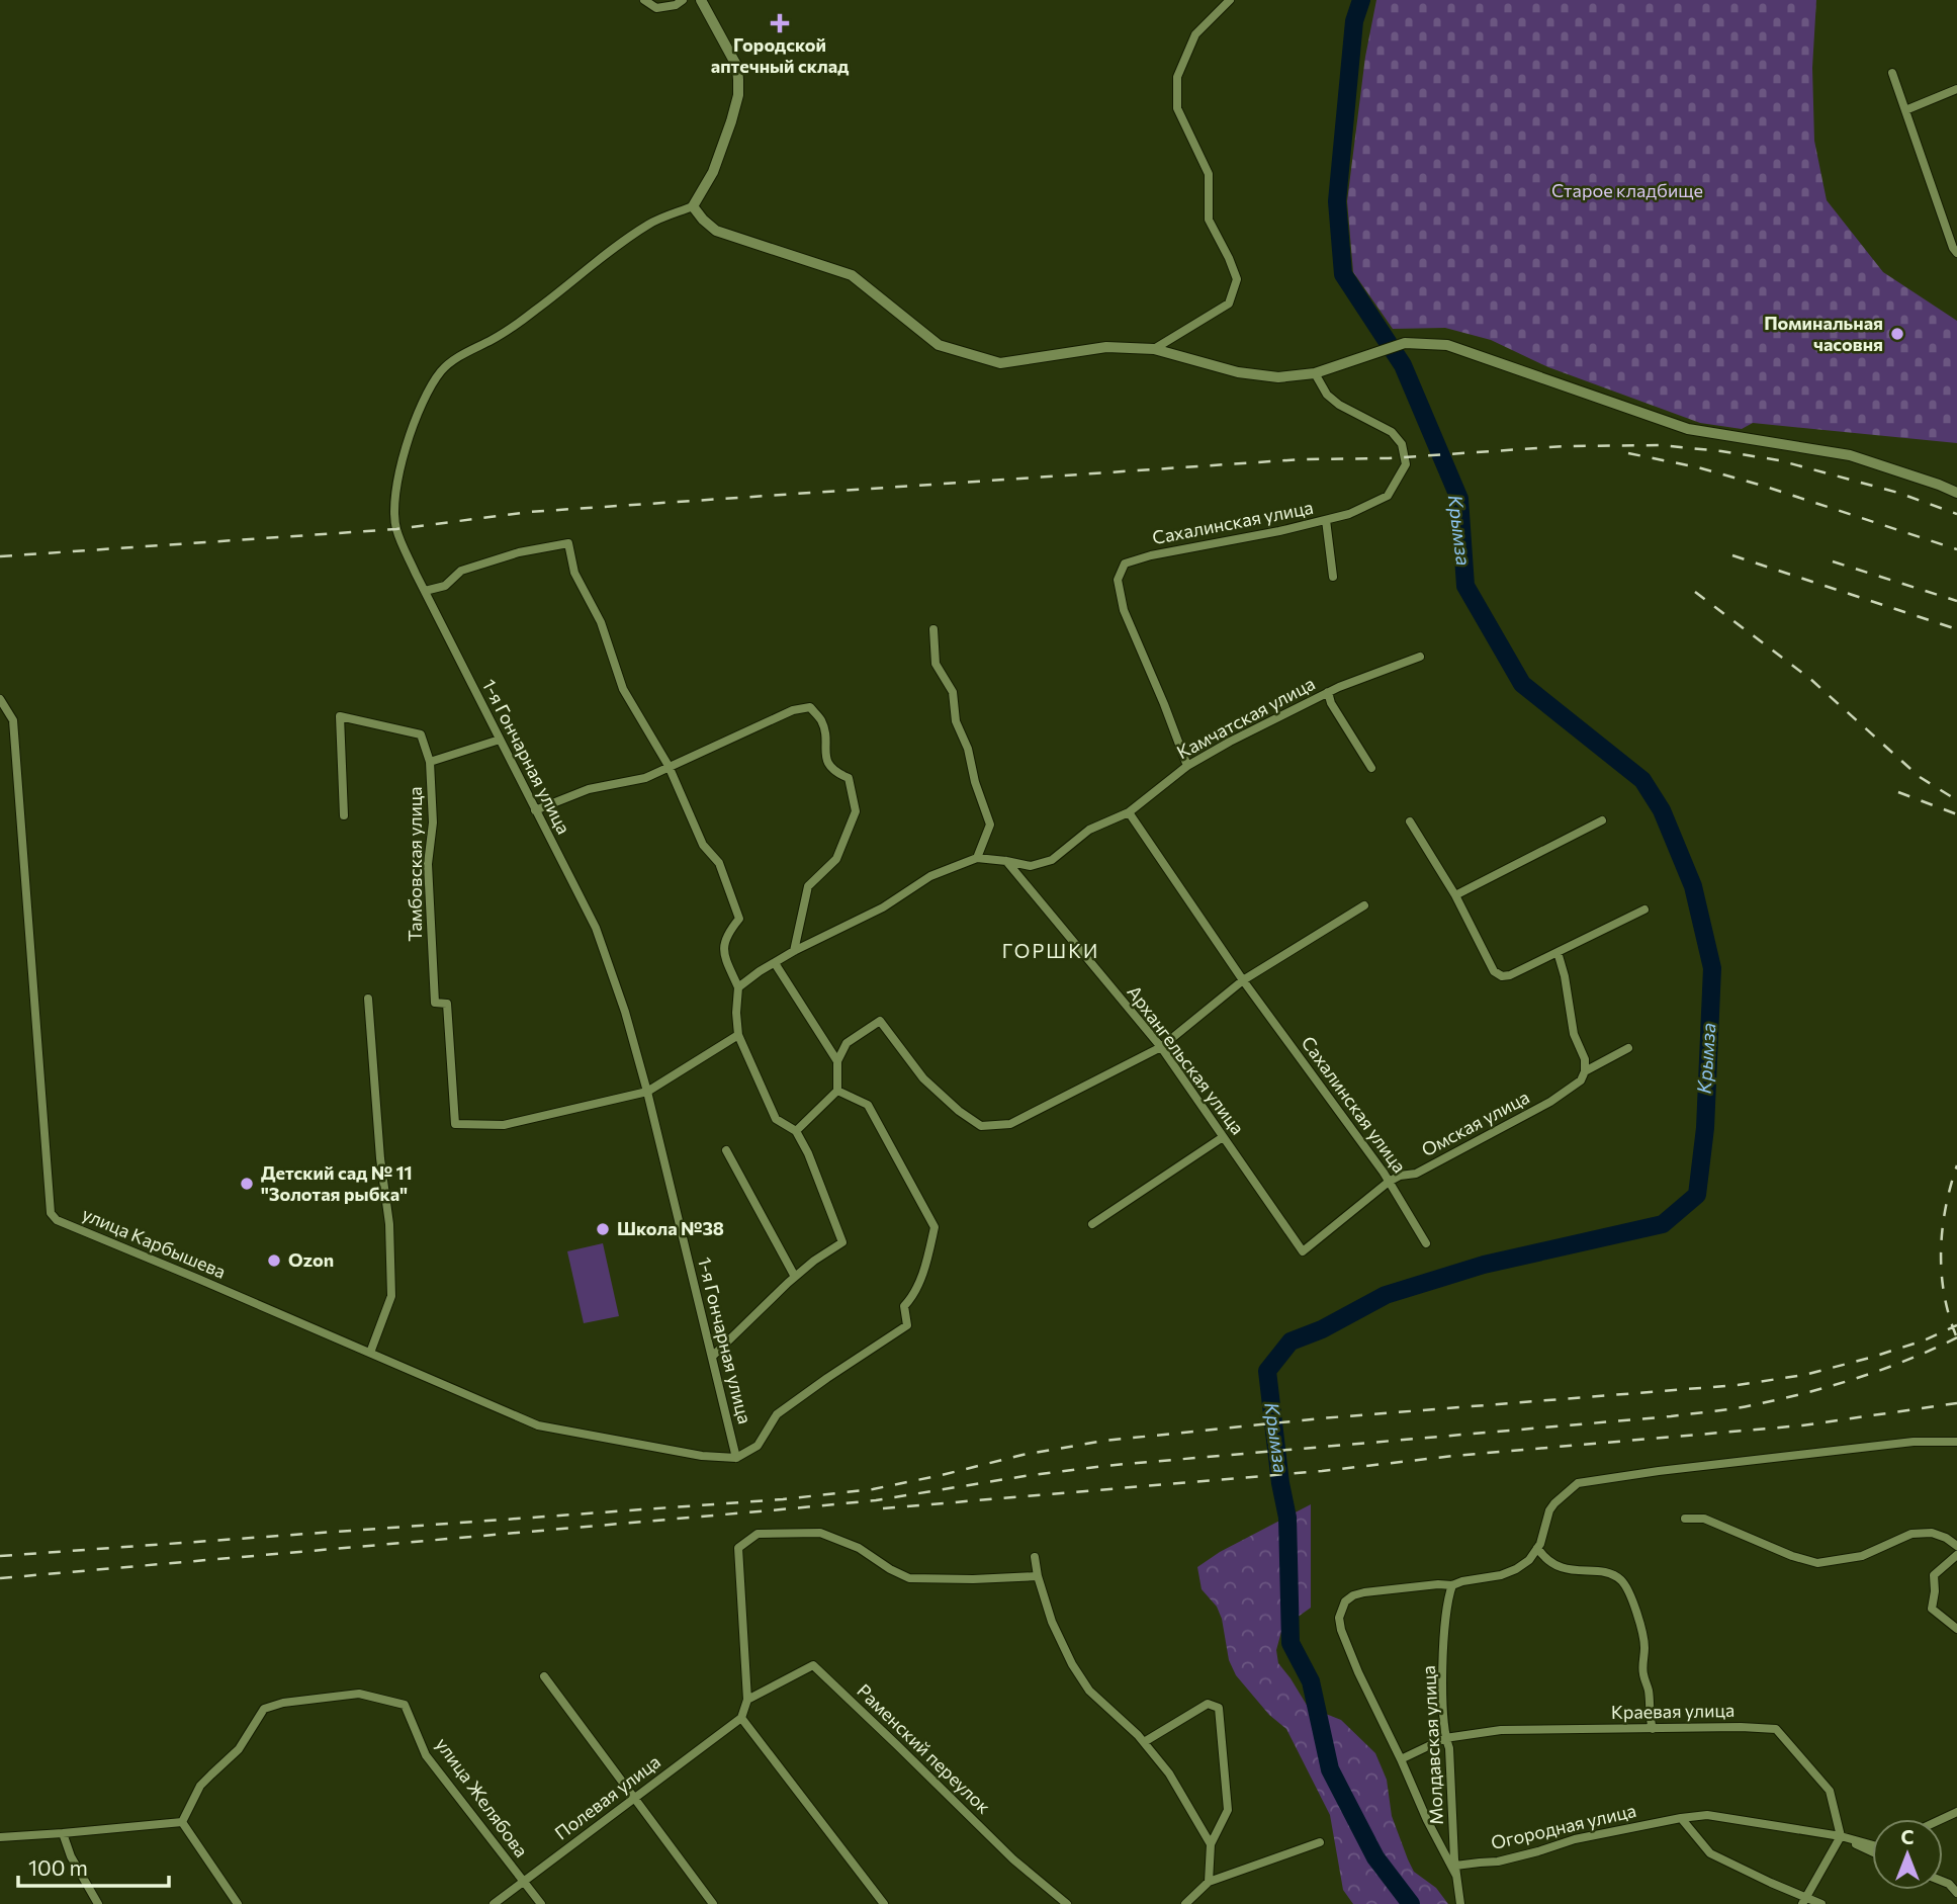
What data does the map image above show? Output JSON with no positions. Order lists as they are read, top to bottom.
{
  "streets": {
    "street": [
      "Сахалинская улица",
      "Камчатская улица",
      "1-я Гончарная улица",
      "Тамбовская улица",
      "Архангельская улица",
      "Омская улица",
      "улица Карбышева",
      "Краевая улица",
      "Молдавская улица",
      "Раменский переулок",
      "улица Желябова",
      "Полевая улица",
      "Огородная улица"
    ]
  },
  "crossings": [
    ["Сахалинская улица", "Камчатская улица"],
    ["Сахалинская улица", "Омская улица"],
    ["Камчатская улица", "Архангельская улица"],
    ["1-я Гончарная улица", "Тамбовская улица"],
    ["1-я Гончарная улица", "улица Карбышева"],
    ["Архангельская улица", "Омская улица"],
    ["Краевая улица", "Молдавская улица"],
    ["Краевая улица", "Огородная улица"],
    ["Молдавская улица", "Огородная улица"],
    ["улица Желябова", "Полевая улица"]
  ],
  "districts": ["ГОРШКИ"],
  "water": ["Крымза"],
  "parks": ["Старое кладбище"],
  "places": {
    "health": ["Городской аптечный склад"],
    "other": [
      "Поминальная часовня",
      "Детский сад № 11 \"Золотая рыбка\"",
      "Школа №38",
      "Ozon"
    ]
  },
  "scale_bar": "100 m",
  "north": "top"
}
